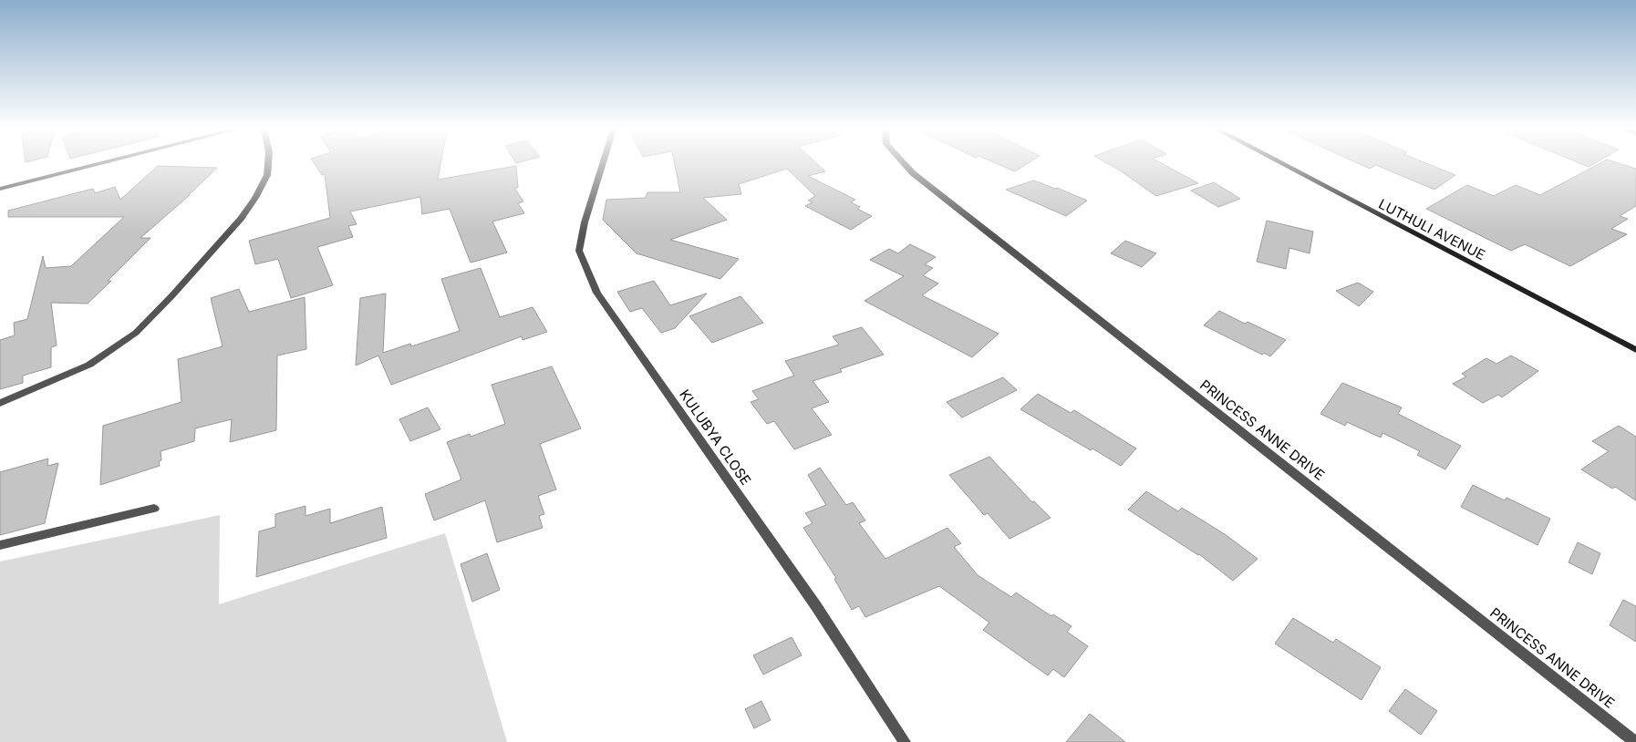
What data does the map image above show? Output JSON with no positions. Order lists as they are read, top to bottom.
{
  "streets": {
    "street": ["LUTHULI AVENUE", "PRINCESS ANNE DRIVE", "KULUBYA CLOSE"]
  }
}
